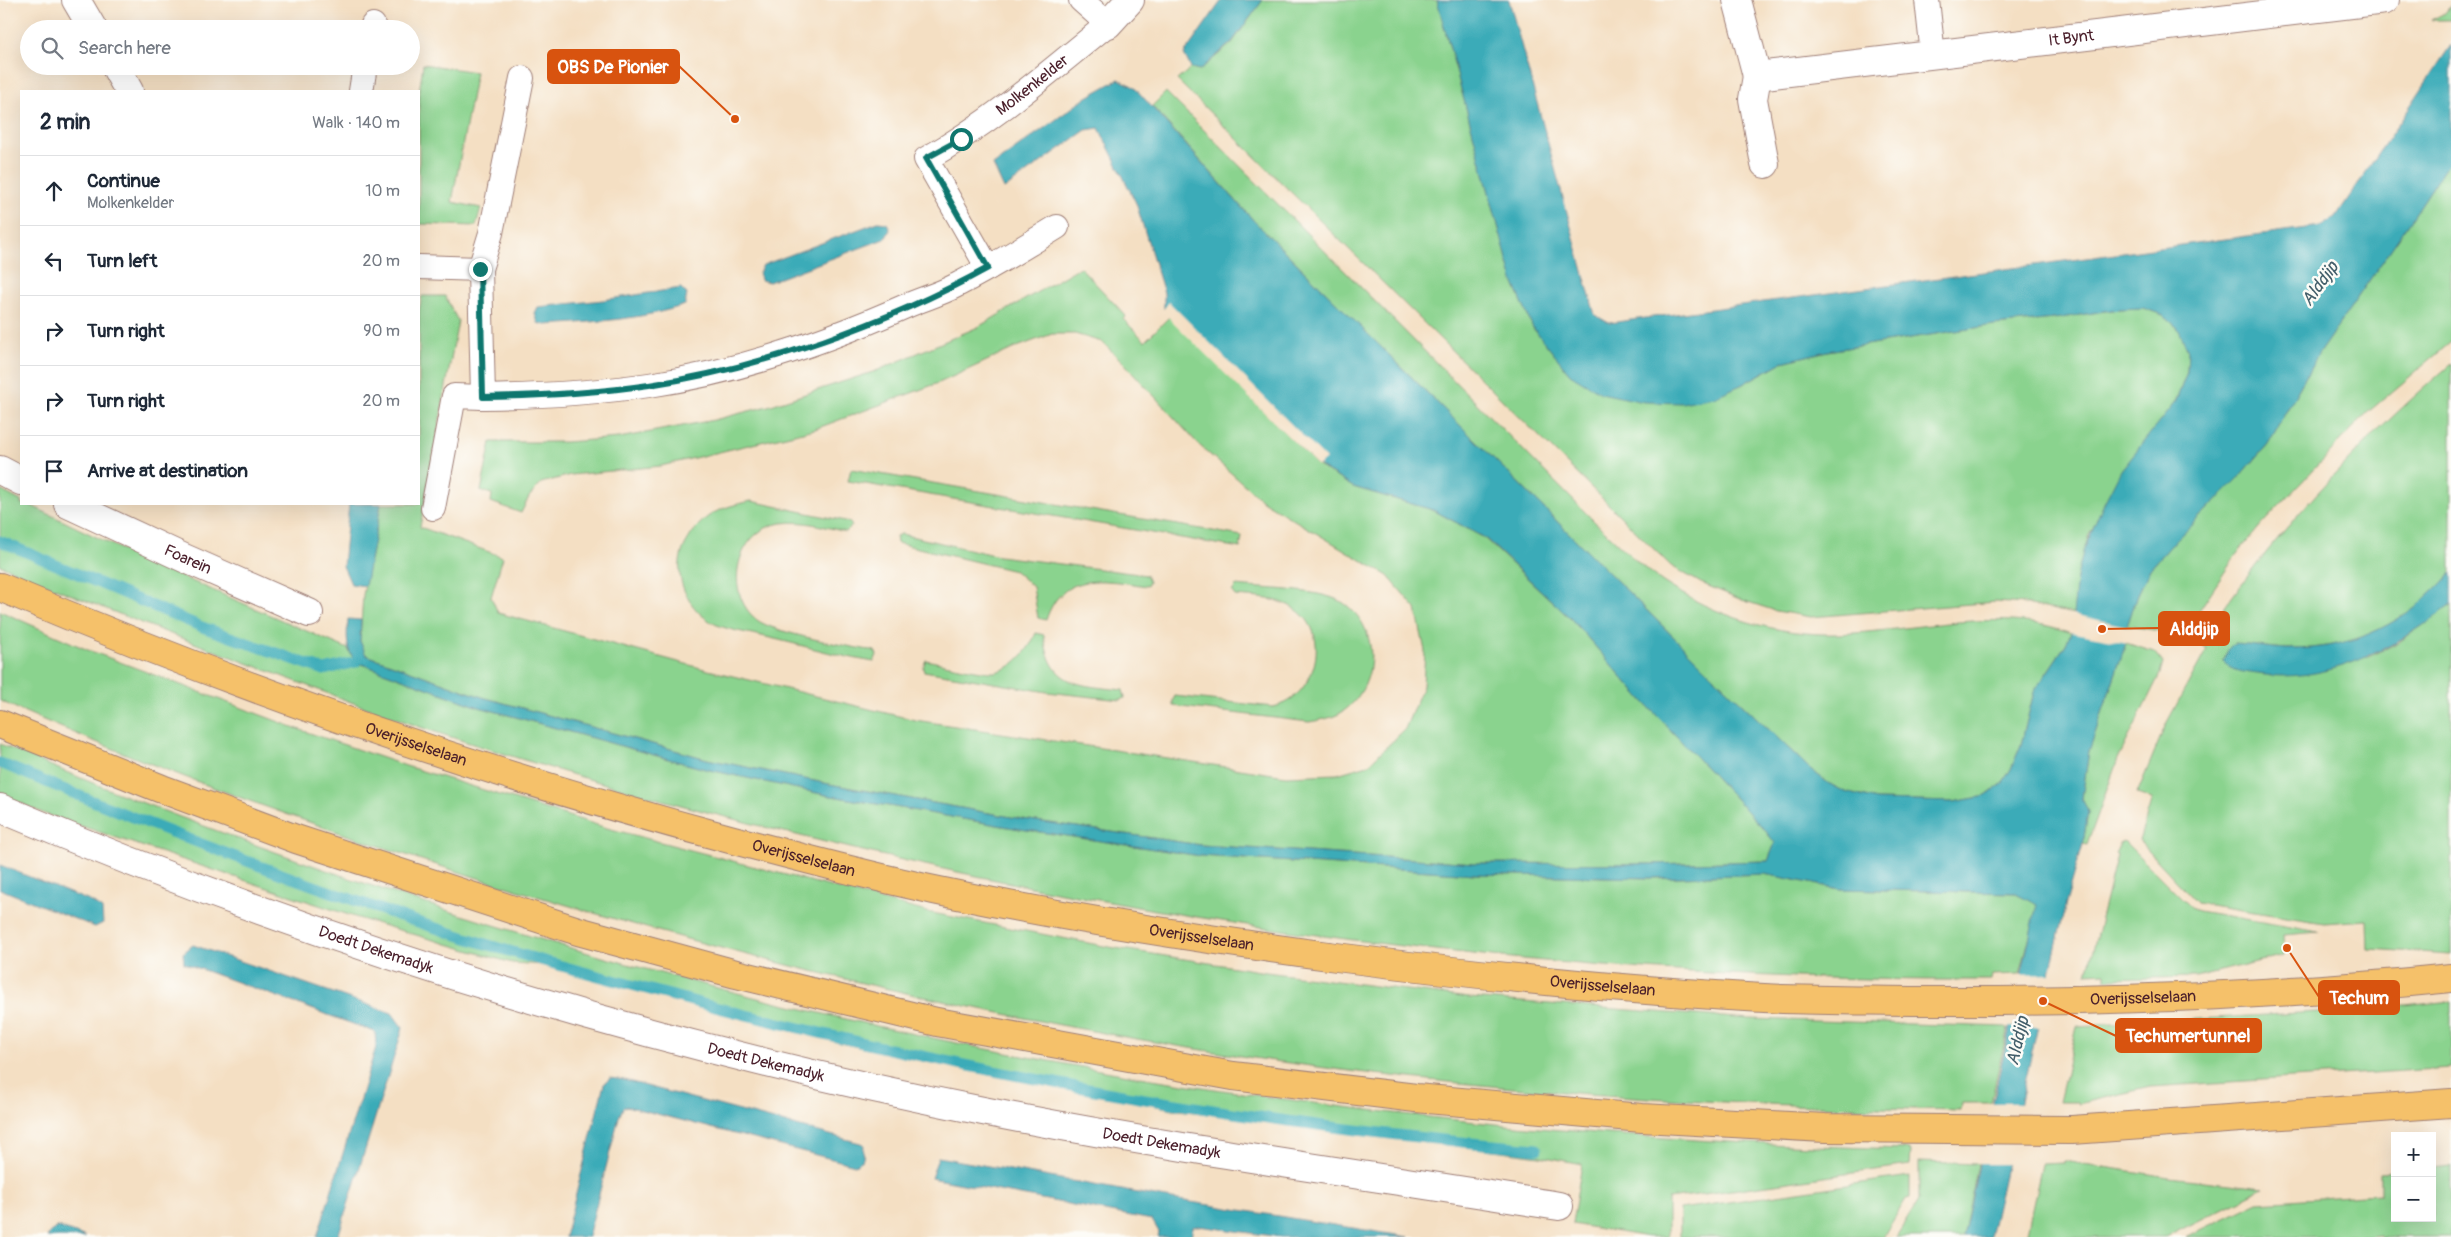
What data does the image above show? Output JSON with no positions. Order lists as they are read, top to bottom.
{
  "streets": {
    "main road": ["Overijsselselaan"],
    "street": [
      "It Bynt",
      "Molkenkelder",
      "Foarein",
      "Doedt Dekemadyk"
    ]
  },
  "water": ["Alddjip"],
  "places": [
    "OBS De Pionier",
    "Alddjip",
    "Techum",
    "Techumertunnel"
  ],
  "page": {
    "search": "Search here",
    "heading": ["2 min", "Walk · 140 m"],
    "list": [
      ["Continue", "Molkenkelder", "10 m"],
      ["Turn left", "20 m"],
      ["Turn right", "90 m"],
      ["Turn right", "20 m"],
      "Arrive at destination"
    ],
    "map_buttons": ["+", "−"]
  }
}
